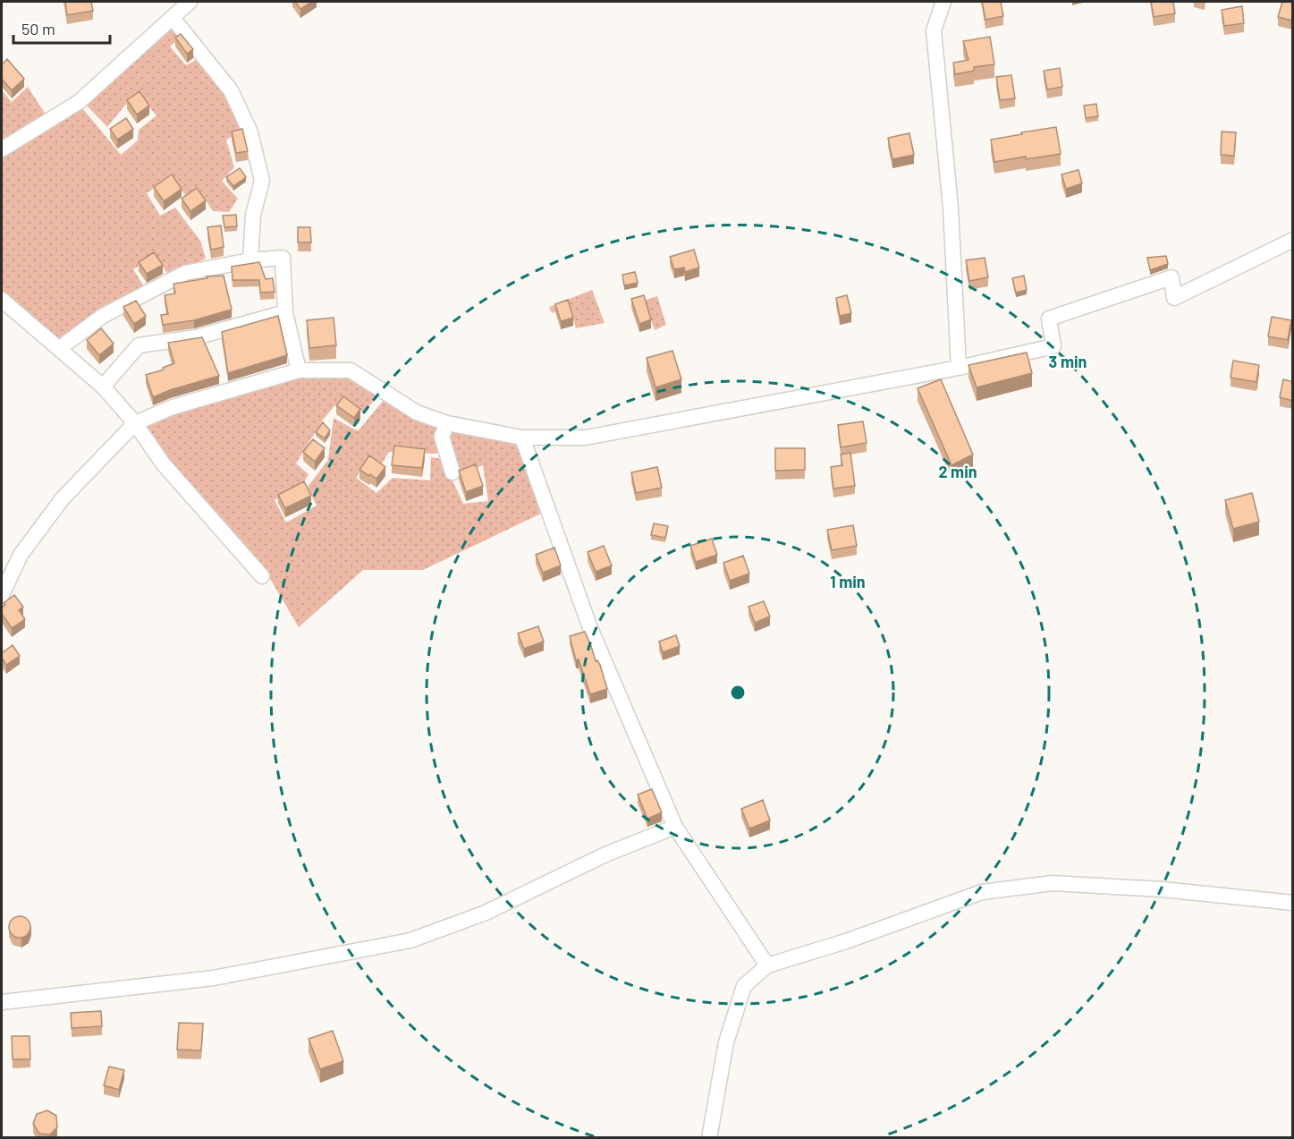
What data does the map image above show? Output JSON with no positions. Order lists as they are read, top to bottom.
{
  "scale_bar": "50 m",
  "rings": ["3 min", "2 min", "1 min"]
}
